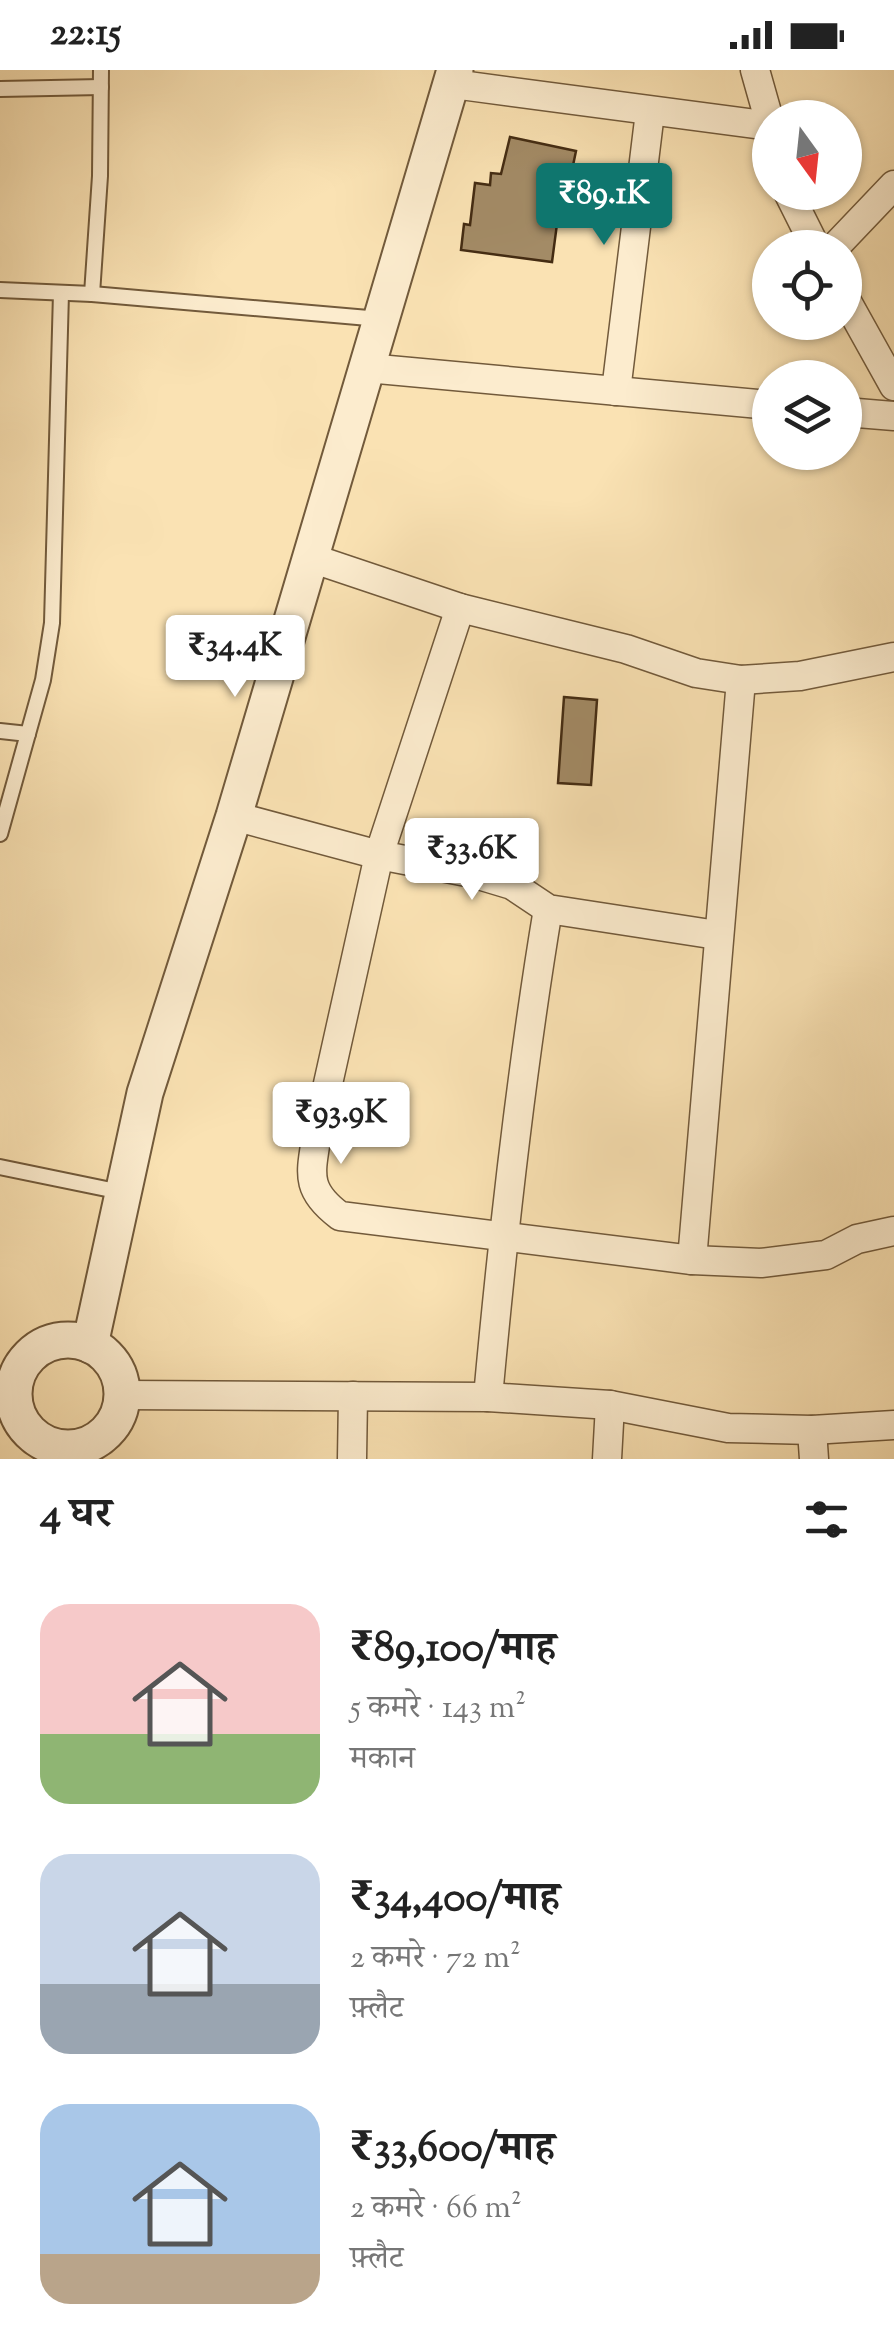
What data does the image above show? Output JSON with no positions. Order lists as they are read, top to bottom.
{
  "north": "bottom",
  "page": {
    "status": "22:15",
    "price": [
      "₹89.1K",
      "₹34.4K",
      "₹33.6K",
      "₹93.9K"
    ],
    "heading": "4 घर",
    "list": [
      {
        "name": "₹89,100/माह",
        "note": "5 कमरे · 143 m² · मकान"
      },
      {
        "name": "₹34,400/माह",
        "note": "2 कमरे · 72 m² · फ़्लैट"
      },
      {
        "name": "₹33,600/माह",
        "note": "2 कमरे · 66 m² · फ़्लैट"
      }
    ]
  }
}
